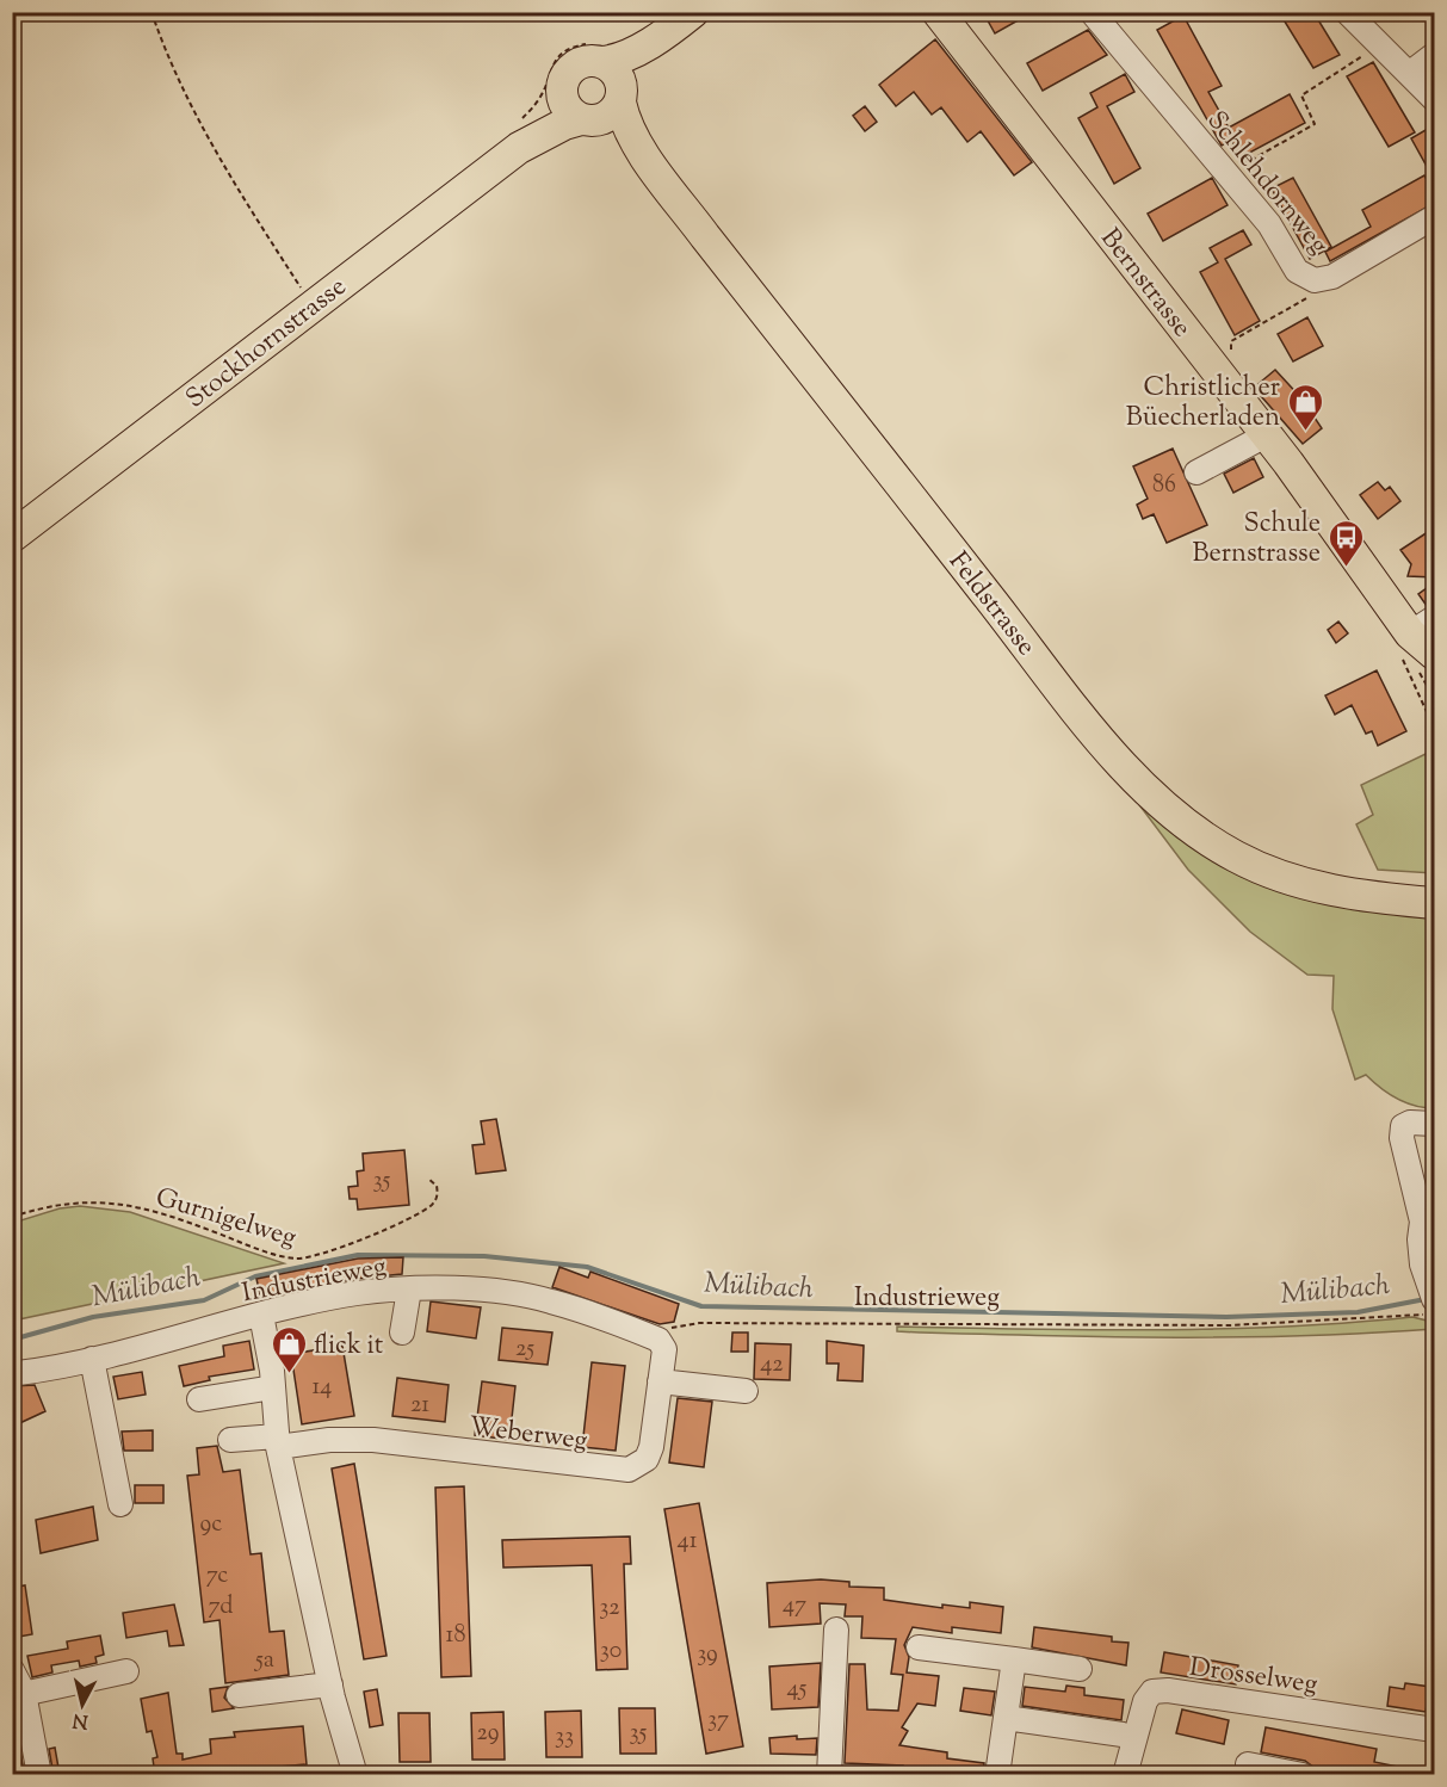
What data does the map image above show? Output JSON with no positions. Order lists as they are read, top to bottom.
{
  "streets": {
    "main road": ["Bernstrasse", "Stockhornstrasse", "Feldstrasse"],
    "street": [
      "Schlehdornweg",
      "Industrieweg",
      "Weberweg",
      "Drosselweg"
    ],
    "path": ["Gurnigelweg"]
  },
  "crossings": [
    ["Stockhornstrasse", "Feldstrasse"],
    ["Industrieweg", "Weberweg"]
  ],
  "water": ["Mülibach"],
  "places": {
    "shop": ["Christlicher Büecherladen", "flick it"],
    "bus stop": ["Schule Bernstrasse"]
  },
  "house_numbers": [
    "86",
    "35",
    "25",
    "42",
    "14",
    "21",
    "9c",
    "41",
    "7c",
    "47",
    "7d",
    "32",
    "18",
    "30",
    "39",
    "5a",
    "45",
    "37",
    "29",
    "35",
    "33"
  ],
  "north": "bottom"
}
